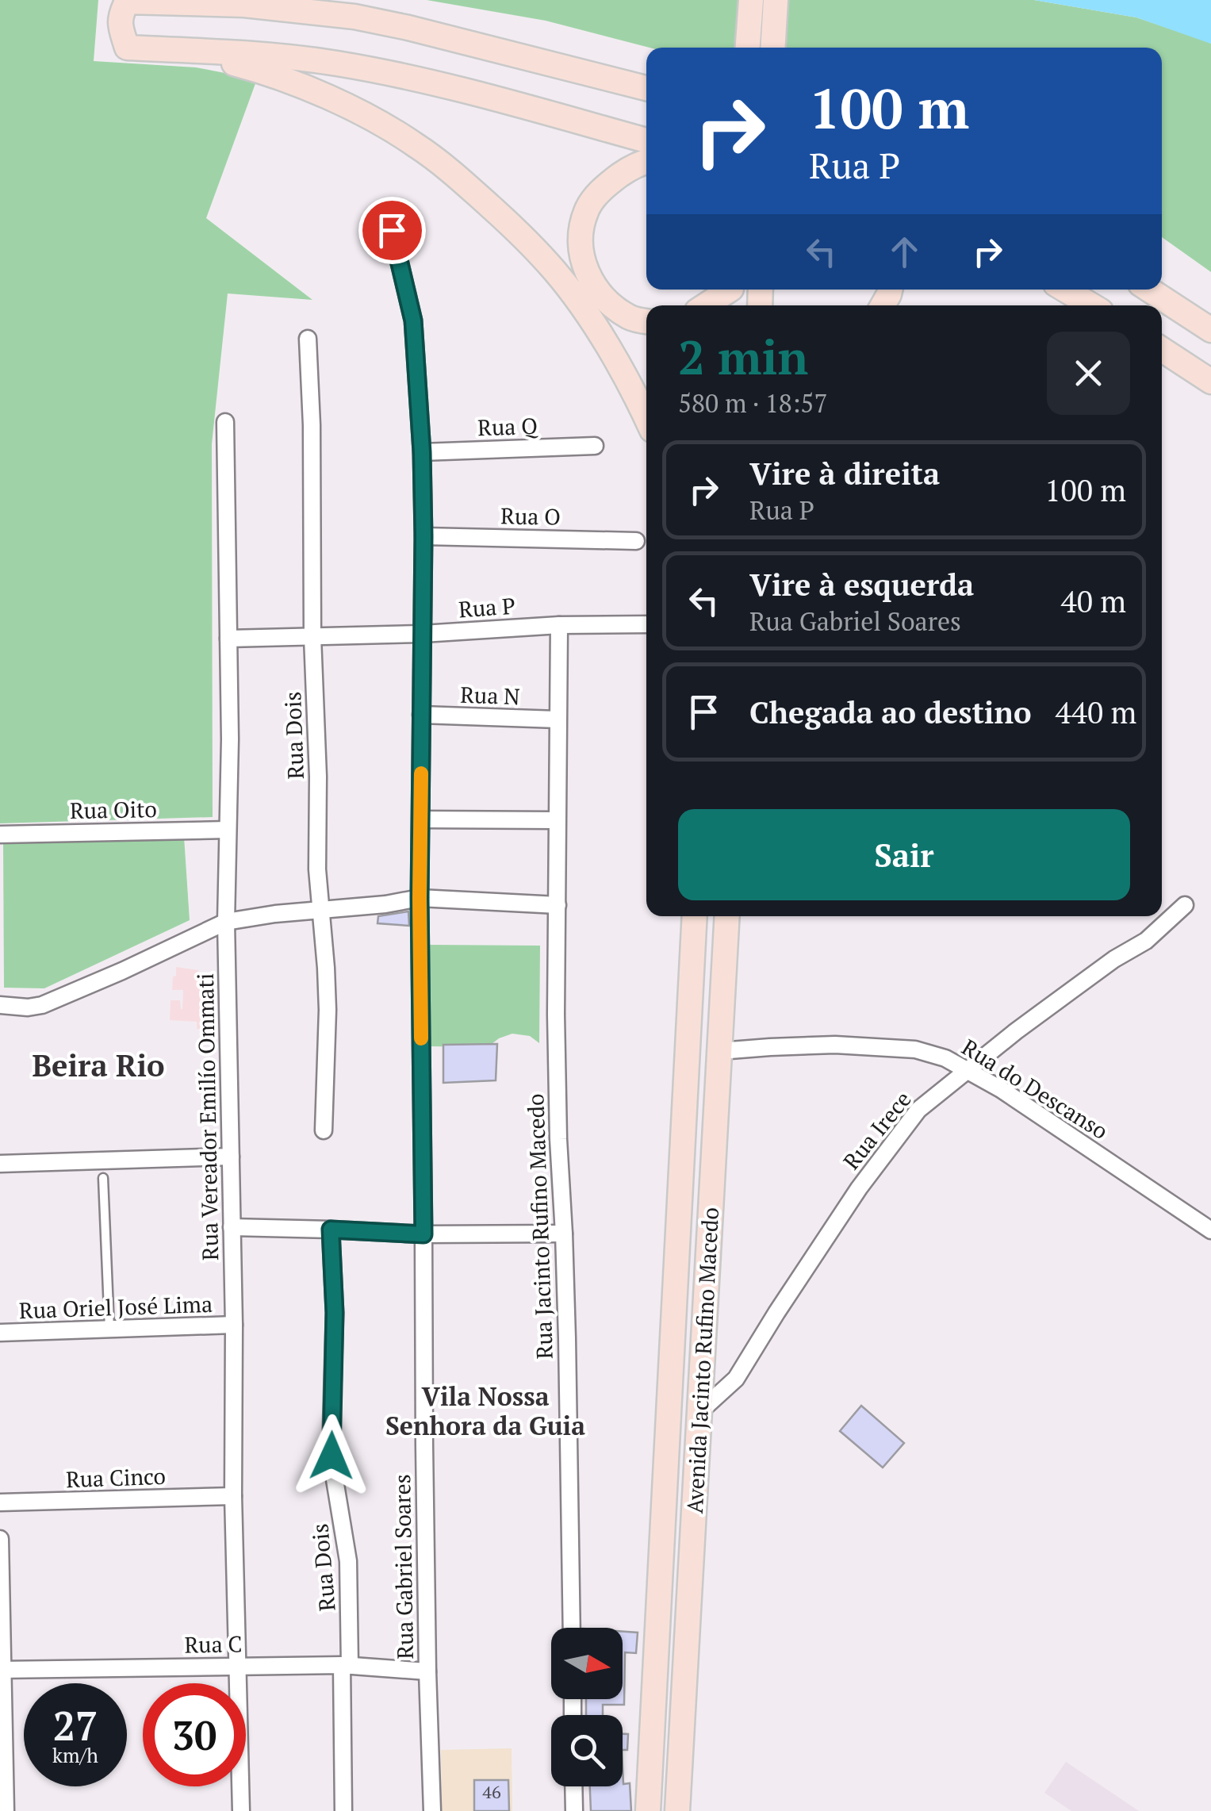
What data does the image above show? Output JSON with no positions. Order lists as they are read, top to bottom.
{
  "streets": {
    "main road": ["Avenida Jacinto Rufino Macedo"],
    "street": [
      "Rua Q",
      "Rua O",
      "Rua P",
      "Rua N",
      "Rua Dois",
      "Rua Oito",
      "Rua do Descanso",
      "Rua Vereador Emilío Ommati",
      "Rua Irece",
      "Rua Jacinto Rufino Macedo",
      "Rua Oriel José Lima",
      "Rua Cinco",
      "Rua Gabriel Soares",
      "Rua C"
    ]
  },
  "crossings": [
    ["Rua Q", "Rua Gabriel Soares"],
    ["Rua O", "Rua Gabriel Soares"],
    ["Rua P", "Rua Dois"],
    ["Rua P", "Rua Vereador Emilío Ommati"],
    ["Rua P", "Rua Jacinto Rufino Macedo"],
    ["Rua P", "Rua Gabriel Soares"],
    ["Rua N", "Rua Jacinto Rufino Macedo"],
    ["Rua N", "Rua Gabriel Soares"],
    ["Rua Dois", "Rua C"],
    ["Rua Oito", "Rua Vereador Emilío Ommati"],
    ["Rua do Descanso", "Rua Irece"],
    ["Rua do Descanso", "Avenida Jacinto Rufino Macedo"],
    ["Rua Vereador Emilío Ommati", "Rua Oriel José Lima"],
    ["Rua Vereador Emilío Ommati", "Rua Cinco"],
    ["Rua Vereador Emilío Ommati", "Rua C"],
    ["Rua Irece", "Avenida Jacinto Rufino Macedo"],
    ["Rua Gabriel Soares", "Rua C"]
  ],
  "districts": ["Beira Rio", "Vila Nossa Senhora da Guia"],
  "house_numbers": ["46"],
  "north": "right",
  "page": {
    "turn": ["100 m", "Rua P"],
    "heading": ["2 min", "580 m · 18:57"],
    "list": [
      {
        "name": "Vire à direita",
        "note": "Rua P",
        "value": "100 m"
      },
      {
        "name": "Vire à esquerda",
        "note": "Rua Gabriel Soares",
        "value": "40 m"
      },
      {
        "name": "Chegada ao destino",
        "value": "440 m"
      }
    ],
    "buttons": "Sair",
    "speed": "27 km/h",
    "limit": "30"
  }
}
